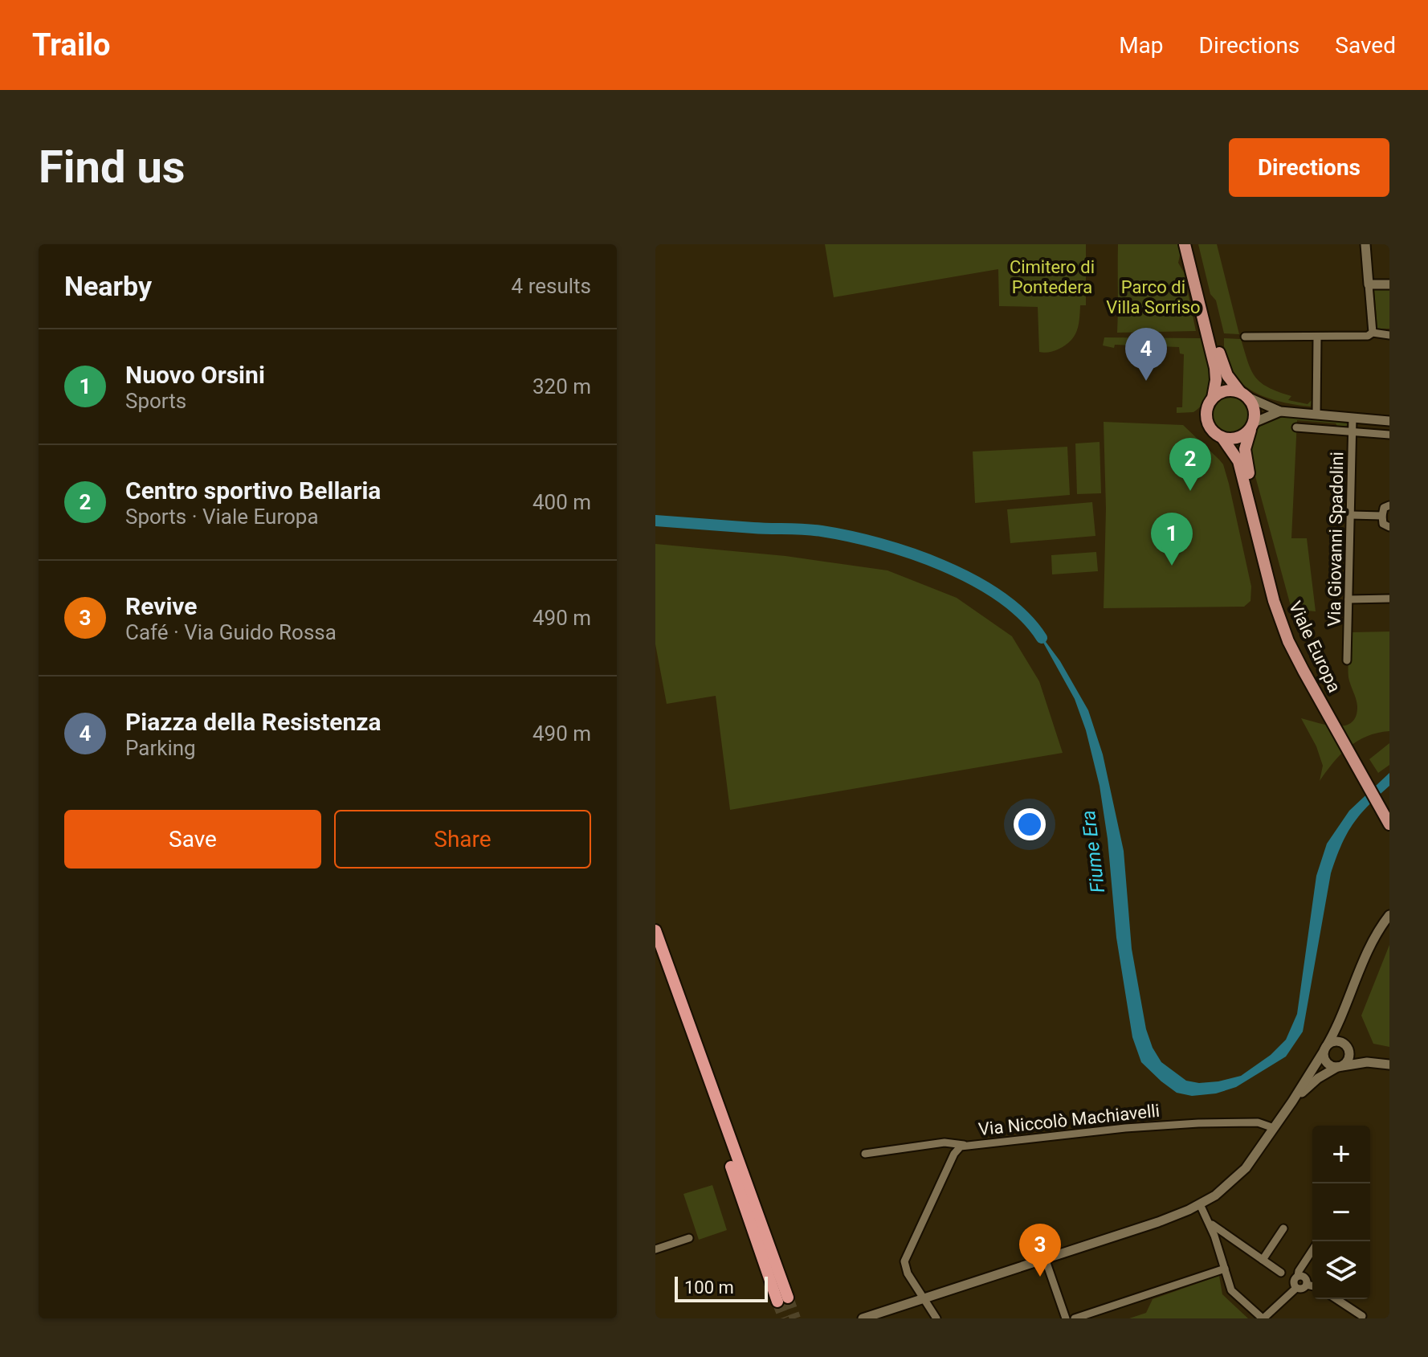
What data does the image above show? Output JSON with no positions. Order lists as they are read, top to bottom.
{
  "streets": {
    "main road": ["Viale Europa"],
    "street": ["Via Giovanni Spadolini", "Via Niccolò Machiavelli"]
  },
  "water": ["Fiume Era"],
  "parks": ["Cimitero di Pontedera", "Parco di Villa Sorriso"],
  "scale_bar": "100 m",
  "page": {
    "header": "Trailo",
    "nav": ["Map", "Directions", "Saved"],
    "buttons": [
      "Directions",
      ["Save", "Share"]
    ],
    "title": "Find us",
    "heading": ["Nearby", "4 results"],
    "list": [
      {
        "mark": "1",
        "name": "Nuovo Orsini",
        "note": "Sports",
        "value": "320 m"
      },
      {
        "mark": "2",
        "name": "Centro sportivo Bellaria",
        "note": "Sports · Viale Europa",
        "value": "400 m"
      },
      {
        "mark": "3",
        "name": "Revive",
        "note": "Café · Via Guido Rossa",
        "value": "490 m"
      },
      {
        "mark": "4",
        "name": "Piazza della Resistenza",
        "note": "Parking",
        "value": "490 m"
      }
    ],
    "pins": [
      "4",
      "2",
      "1",
      "3"
    ],
    "map_buttons": ["+", "−"],
    "scale": "100 m"
  }
}
